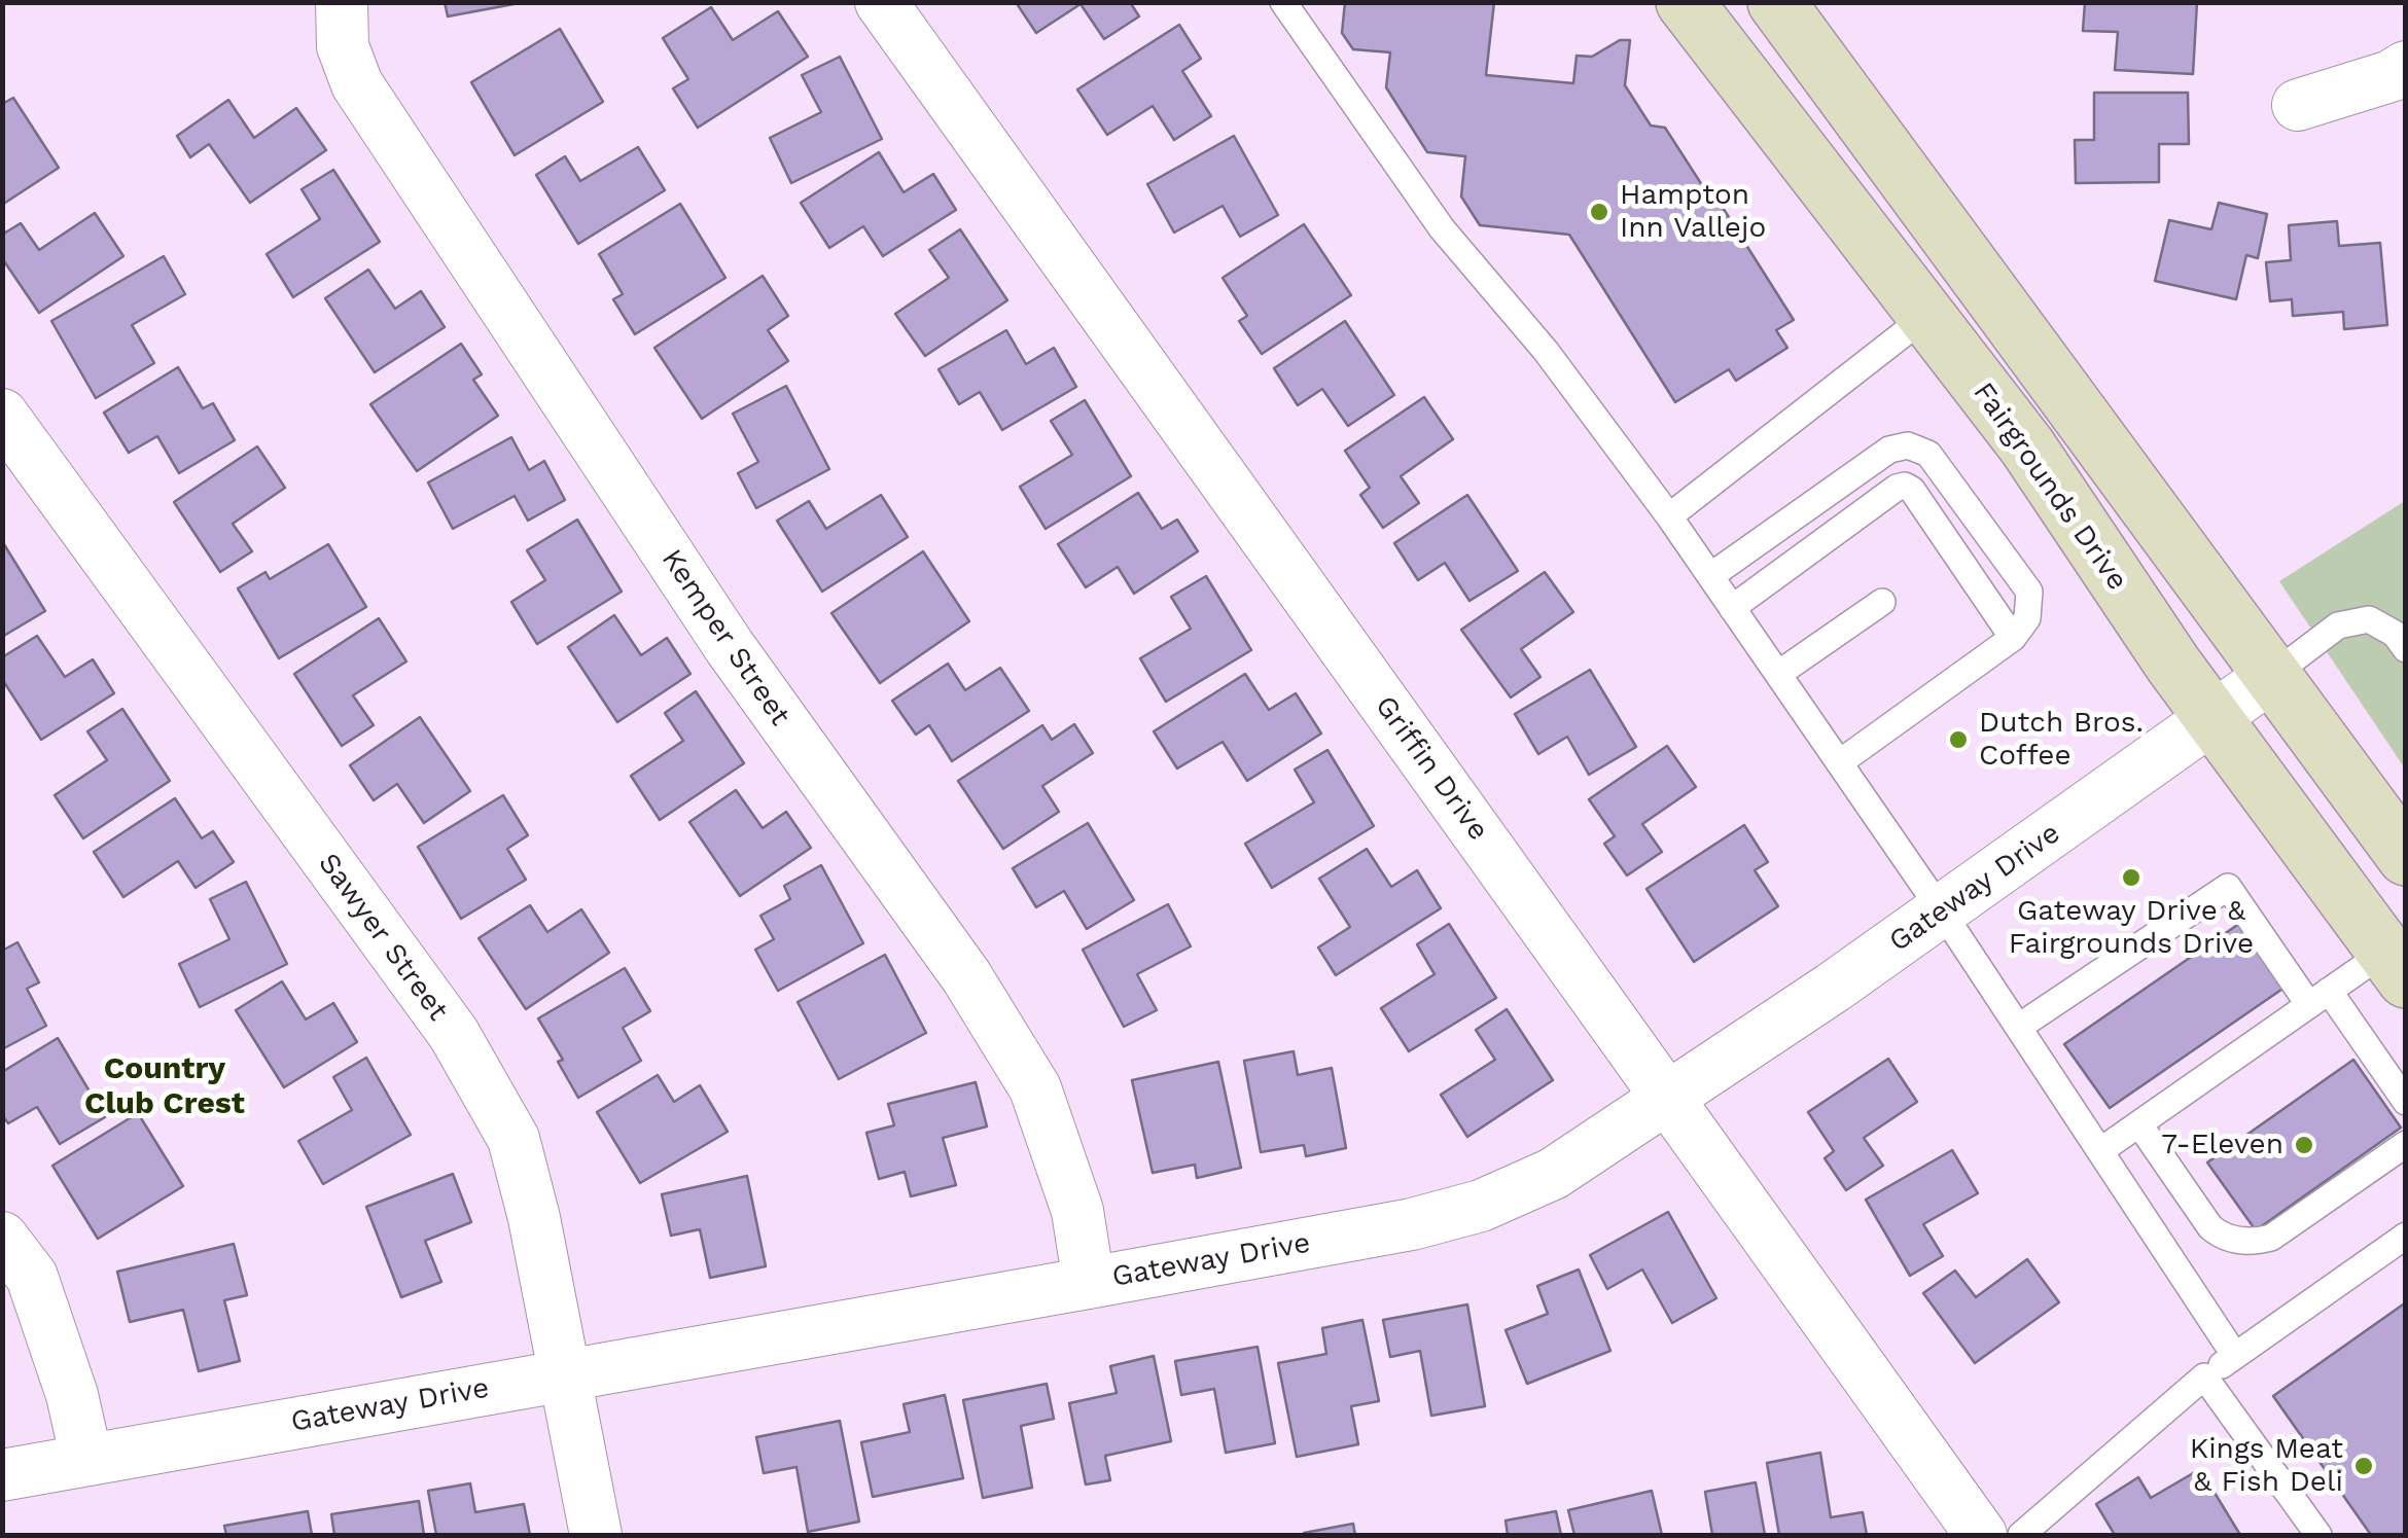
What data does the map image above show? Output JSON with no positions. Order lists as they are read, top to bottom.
{
  "streets": {
    "main road": ["Fairgrounds Drive"],
    "street": [
      "Kemper Street",
      "Griffin Drive",
      "Gateway Drive",
      "Sawyer Street"
    ]
  },
  "crossings": [
    ["Fairgrounds Drive", "Gateway Drive"],
    ["Kemper Street", "Gateway Drive"],
    ["Griffin Drive", "Gateway Drive"],
    ["Gateway Drive", "Sawyer Street"]
  ],
  "districts": ["Country Club Crest"],
  "places": [
    "Hampton Inn Vallejo",
    "Dutch Bros. Coffee",
    "Gateway Drive & Fairgrounds Drive",
    "7-Eleven",
    "Kings Meat & Fish Deli"
  ]
}
